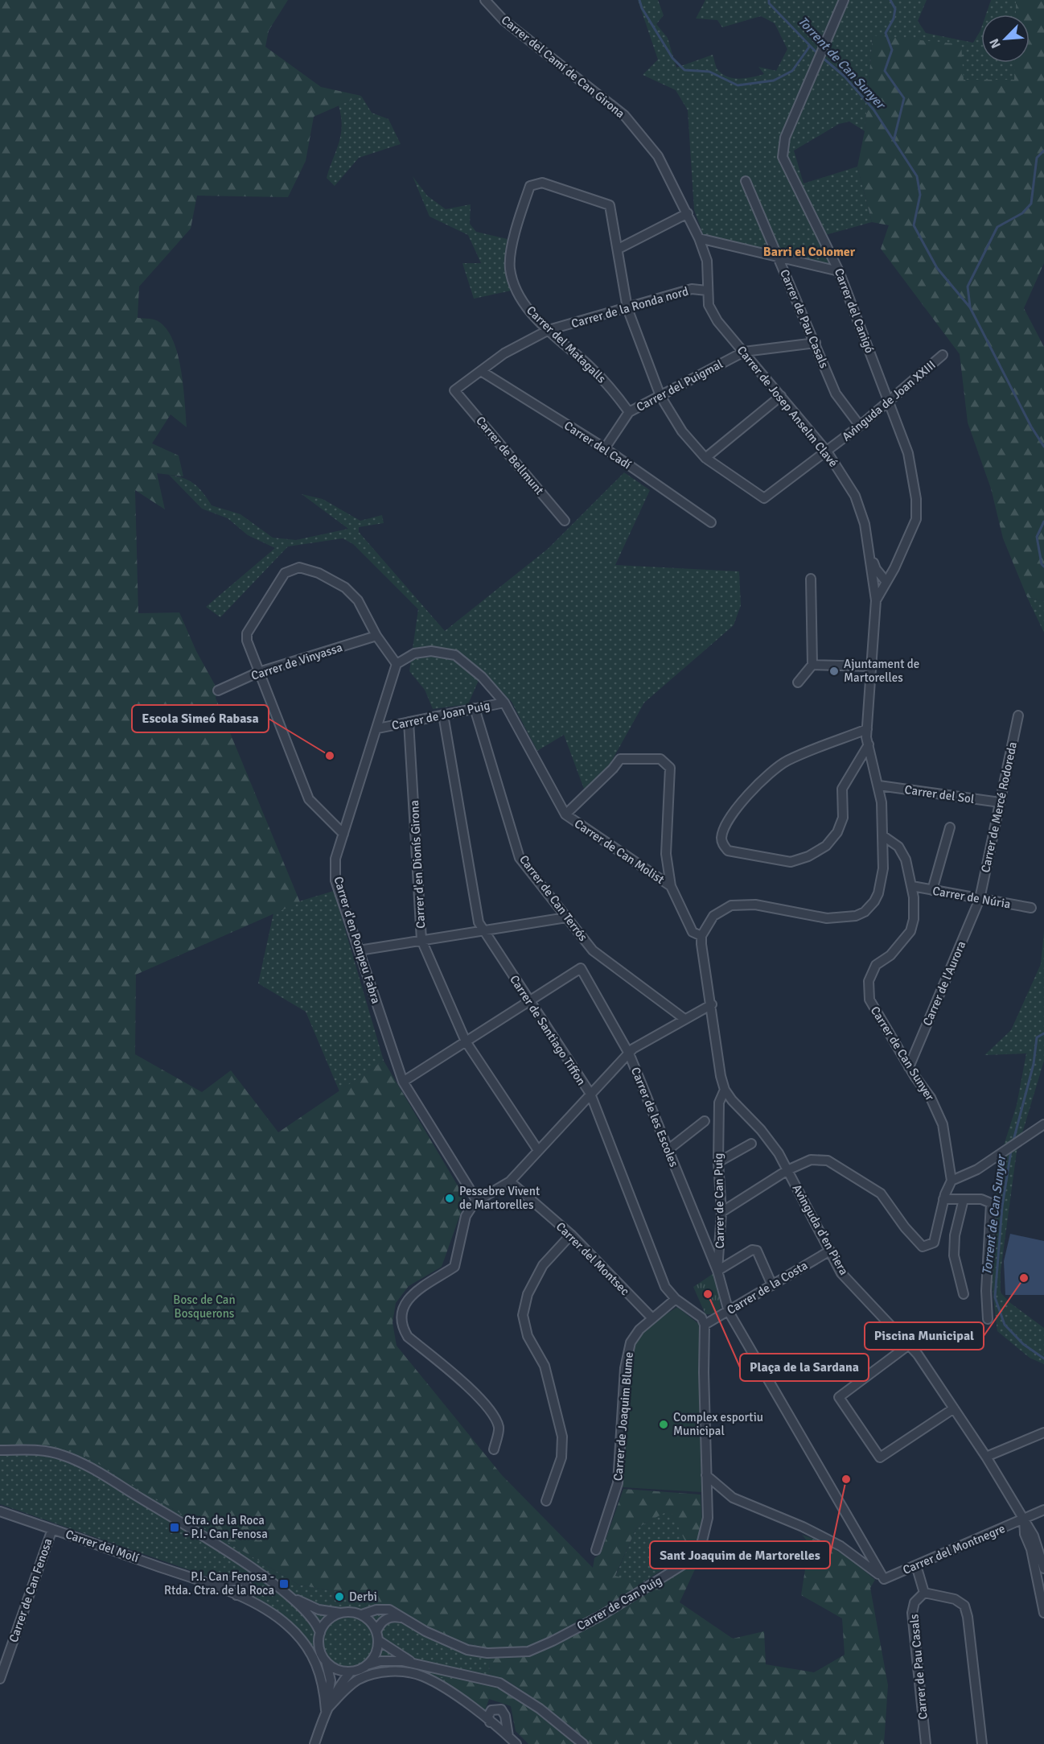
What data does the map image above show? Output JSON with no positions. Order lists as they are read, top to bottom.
{
  "streets": {
    "street": [
      "Carrer del Camí de Can Girona",
      "Carrer de la Ronda nord",
      "Carrer del Canigó",
      "Carrer de Pau Casals",
      "Carrer del Matagalls",
      "Carrer del Puigmal",
      "Avinguda de Joan XXIII",
      "Carrer de Josep Anselm Clavé",
      "Carrer del Cadí",
      "Carrer de Bellmunt",
      "Carrer de Vinyassa",
      "Carrer de Joan Puig",
      "Carrer del Sol",
      "Carrer de Mercé Rodoreda",
      "Carrer de Can Molist",
      "Carrer d'en Dionís Girona",
      "Carrer de Núria",
      "Carrer de Can Terrós",
      "Carrer d'en Pompeu Fabra",
      "Carrer de l'Aurora",
      "Carrer de Santiago Tiffon",
      "Carrer de Can Sunyer",
      "Carrer de les Escoles",
      "Carrer de Can Puig",
      "Avinguda d'en Piera",
      "Carrer del Montsec",
      "Carrer de la Costa",
      "Carrer de Joaquim Blume",
      "Carrer del Molí",
      "Carrer del Montnegre",
      "Carrer de Can Fenosa"
    ]
  },
  "crossings": [
    ["Carrer del Camí de Can Girona", "Carrer de la Ronda nord"],
    ["Carrer del Camí de Can Girona", "Carrer de Josep Anselm Clavé"],
    ["Carrer de la Ronda nord", "Carrer del Matagalls"],
    ["Carrer de la Ronda nord", "Carrer de Josep Anselm Clavé"],
    ["Carrer de la Ronda nord", "Carrer del Cadí"],
    ["Carrer de la Ronda nord", "Carrer de Bellmunt"],
    ["Carrer del Canigó", "Avinguda de Joan XXIII"],
    ["Carrer del Canigó", "Carrer de Josep Anselm Clavé"],
    ["Carrer de Pau Casals", "Avinguda de Joan XXIII"],
    ["Carrer del Matagalls", "Carrer del Puigmal"],
    ["Carrer del Puigmal", "Carrer de Josep Anselm Clavé"],
    ["Carrer del Puigmal", "Carrer del Cadí"],
    ["Avinguda de Joan XXIII", "Carrer de Josep Anselm Clavé"],
    ["Carrer de Josep Anselm Clavé", "Carrer del Sol"],
    ["Carrer de Josep Anselm Clavé", "Carrer de Can Molist"],
    ["Carrer de Josep Anselm Clavé", "Carrer de Can Sunyer"],
    ["Carrer de Josep Anselm Clavé", "Avinguda d'en Piera"],
    ["Carrer de Joan Puig", "Carrer d'en Dionís Girona"],
    ["Carrer de Joan Puig", "Carrer de Can Terrós"],
    ["Carrer de Joan Puig", "Carrer d'en Pompeu Fabra"],
    ["Carrer de Joan Puig", "Carrer de Santiago Tiffon"],
    ["Carrer del Sol", "Carrer de Mercé Rodoreda"],
    ["Carrer de Mercé Rodoreda", "Carrer de Núria"],
    ["Carrer de Mercé Rodoreda", "Carrer de l'Aurora"],
    ["Carrer de Can Molist", "Avinguda d'en Piera"],
    ["Carrer de Núria", "Carrer de l'Aurora"],
    ["Carrer de Núria", "Carrer de Can Sunyer"],
    ["Carrer de l'Aurora", "Carrer de Can Sunyer"],
    ["Carrer de Santiago Tiffon", "Carrer de les Escoles"],
    ["Carrer de Santiago Tiffon", "Carrer de Can Puig"],
    ["Carrer de Santiago Tiffon", "Carrer de la Costa"],
    ["Carrer de Santiago Tiffon", "Carrer de Joaquim Blume"],
    ["Carrer de les Escoles", "Carrer de Can Puig"],
    ["Carrer de Can Puig", "Avinguda d'en Piera"],
    ["Carrer de Can Puig", "Carrer de la Costa"],
    ["Carrer de Can Puig", "Carrer del Montnegre"],
    ["Avinguda d'en Piera", "Carrer de la Costa"],
    ["Avinguda d'en Piera", "Carrer del Montnegre"],
    ["Carrer del Montsec", "Carrer de Joaquim Blume"],
    ["Carrer del Molí", "Carrer de Can Fenosa"]
  ],
  "districts": ["Barri el Colomer"],
  "water": ["Torrent de Can Sunyer"],
  "parks": ["Bosc de Can Bosquerons"],
  "places": {
    "other": [
      "Ajuntament de Martorelles",
      "Escola Simeó Rabasa",
      "Pessebre Vivent de Martorelles",
      "Piscina Municipal",
      "Plaça de la Sardana",
      "Complex esportiu Municipal",
      "Sant Joaquim de Martorelles",
      "Derbi"
    ],
    "transit": ["Ctra. de la Roca - P.I. Can Fenosa", "P.I. Can Fenosa - Rtda. Ctra. de la Roca"]
  },
  "north": "bottom left"
}
